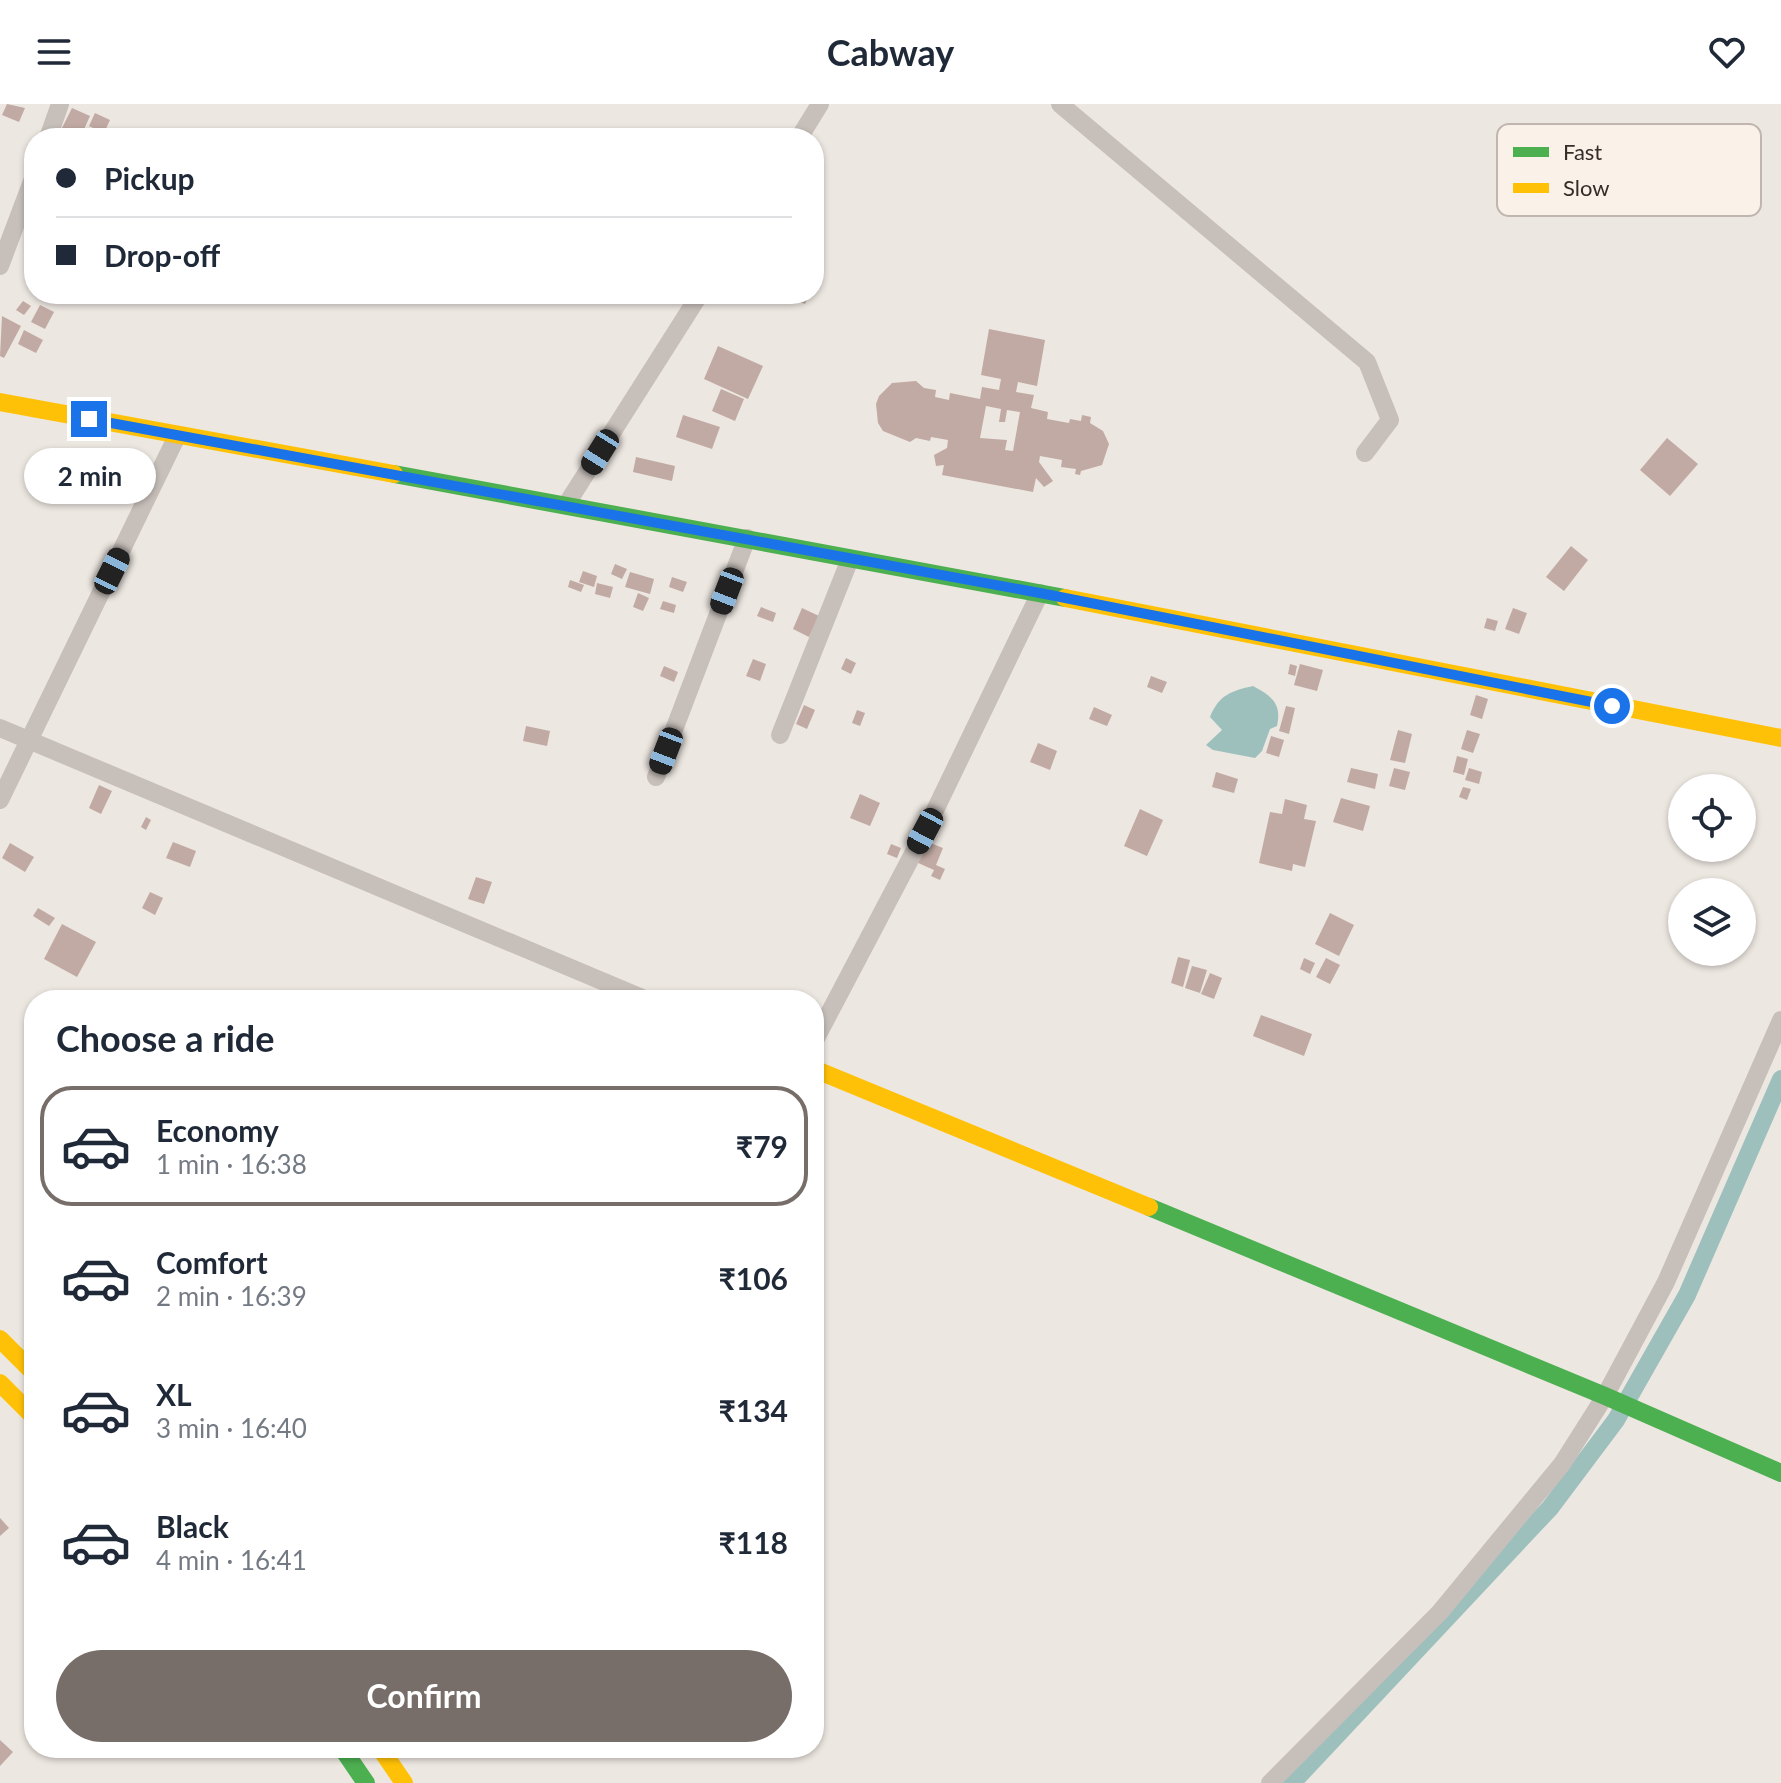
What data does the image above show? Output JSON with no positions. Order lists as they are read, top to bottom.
{
  "legend": ["Fast", "Slow"],
  "page": {
    "header": "Cabway",
    "banner": ["Pickup", "Drop-off"],
    "bubble": "2 min",
    "heading": "Choose a ride",
    "list": [
      {
        "name": "Economy",
        "note": "1 min · 16:38",
        "value": "₹79"
      },
      {
        "name": "Comfort",
        "note": "2 min · 16:39",
        "value": "₹106"
      },
      {
        "name": "XL",
        "note": "3 min · 16:40",
        "value": "₹134"
      },
      {
        "name": "Black",
        "note": "4 min · 16:41",
        "value": "₹118"
      }
    ],
    "buttons": "Confirm"
  }
}
